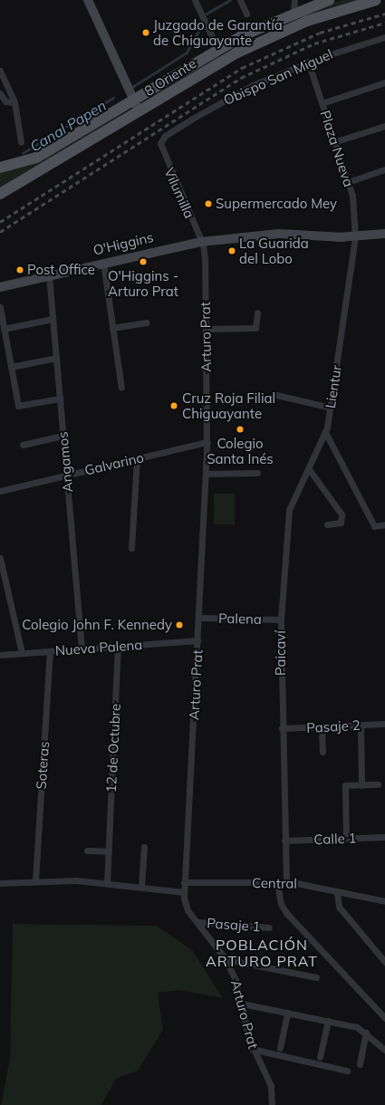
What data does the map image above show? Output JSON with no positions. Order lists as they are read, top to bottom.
{
  "streets": {
    "main road": ["8 Oriente", "O'Higgins"],
    "street": [
      "Obispo San Miguel",
      "Plaza Nueva",
      "Vilumilla",
      "Arturo Prat",
      "Lientur",
      "Angamos",
      "Galvarino",
      "Palena",
      "Nueva Palena",
      "Paicaví",
      "Pasaje 2",
      "12 de Octubre",
      "Soteras",
      "Calle 1",
      "Central",
      "Pasaje 1"
    ]
  },
  "crossings": [
    ["Obispo San Miguel", "Plaza Nueva"],
    ["Obispo San Miguel", "Vilumilla"],
    ["Plaza Nueva", "O'Higgins"],
    ["Plaza Nueva", "Lientur"],
    ["Vilumilla", "O'Higgins"],
    ["Vilumilla", "Arturo Prat"],
    ["O'Higgins", "Arturo Prat"],
    ["O'Higgins", "Lientur"],
    ["O'Higgins", "Angamos"],
    ["Arturo Prat", "Galvarino"],
    ["Arturo Prat", "Palena"],
    ["Arturo Prat", "Nueva Palena"],
    ["Arturo Prat", "Central"],
    ["Arturo Prat", "Pasaje 1"],
    ["Lientur", "Paicaví"],
    ["Angamos", "Galvarino"],
    ["Angamos", "Nueva Palena"],
    ["Palena", "Paicaví"],
    ["Nueva Palena", "12 de Octubre"],
    ["Nueva Palena", "Soteras"],
    ["Paicaví", "Pasaje 2"],
    ["Paicaví", "Calle 1"],
    ["Paicaví", "Central"]
  ],
  "districts": ["POBLACIÓN ARTURO PRAT"],
  "water": ["Canal Papen"],
  "places": [
    "Juzgado de Garantía de Chiguayante",
    "Supermercado Mey",
    "La Guarida del Lobo",
    "O'Higgins - Arturo Prat",
    "Post Office",
    "Cruz Roja Filial Chiguayante",
    "Colegio Santa Inés",
    "Colegio John F. Kennedy"
  ]
}
